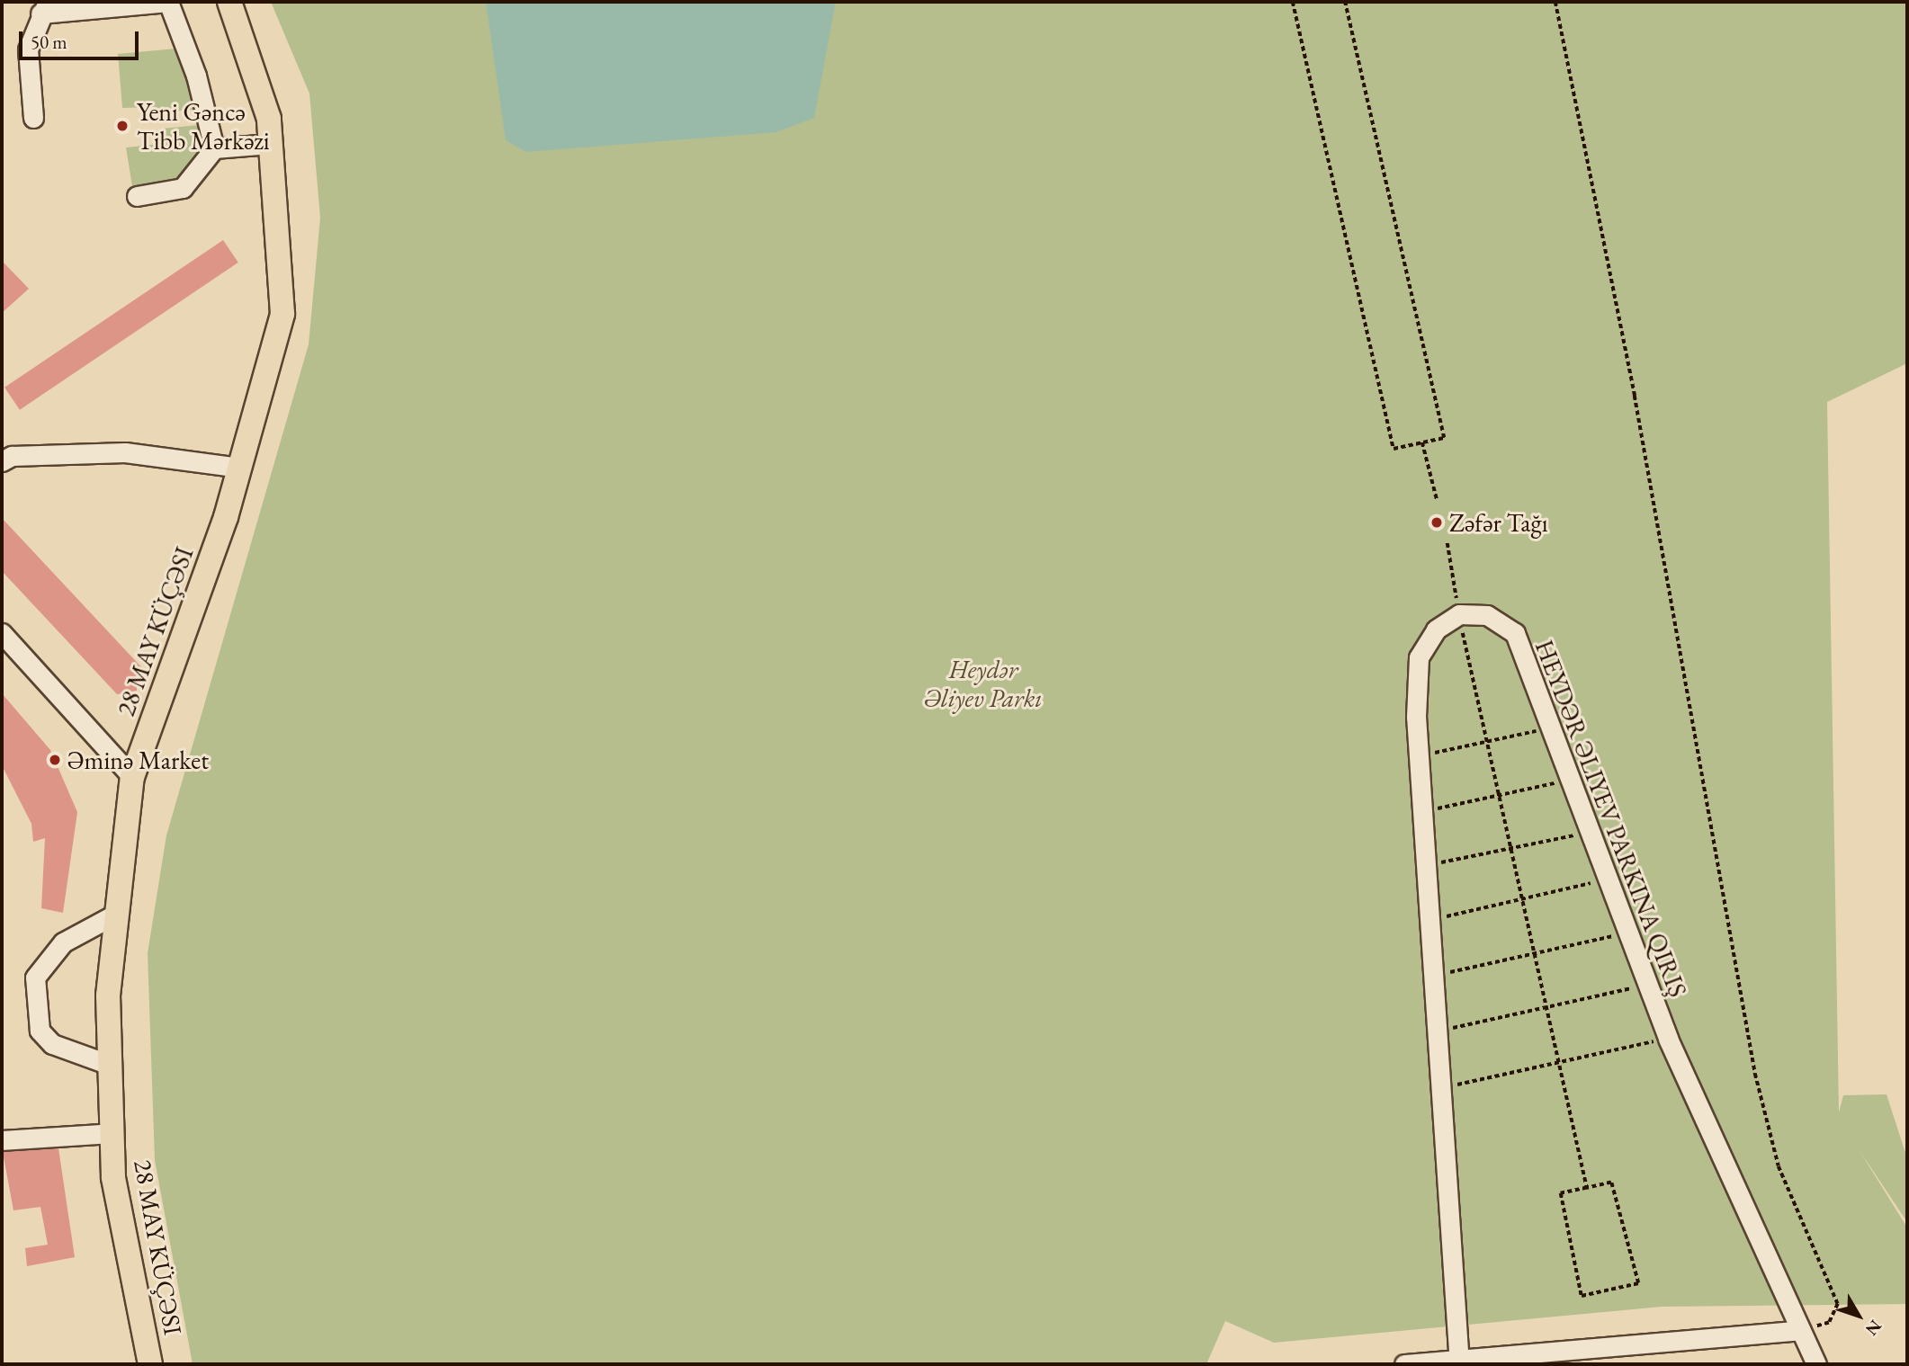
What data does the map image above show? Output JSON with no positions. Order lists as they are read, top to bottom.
{
  "streets": {
    "main road": ["28 MAY KÜÇƏSI"]
  },
  "parks": ["Heydər Əliyev Parkı"],
  "places": ["Yeni Gəncə Tibb Mərkəzi", "Zəfər Tağı", "Əminə Market"],
  "scale_bar": "50 m",
  "north": "bottom right"
}
